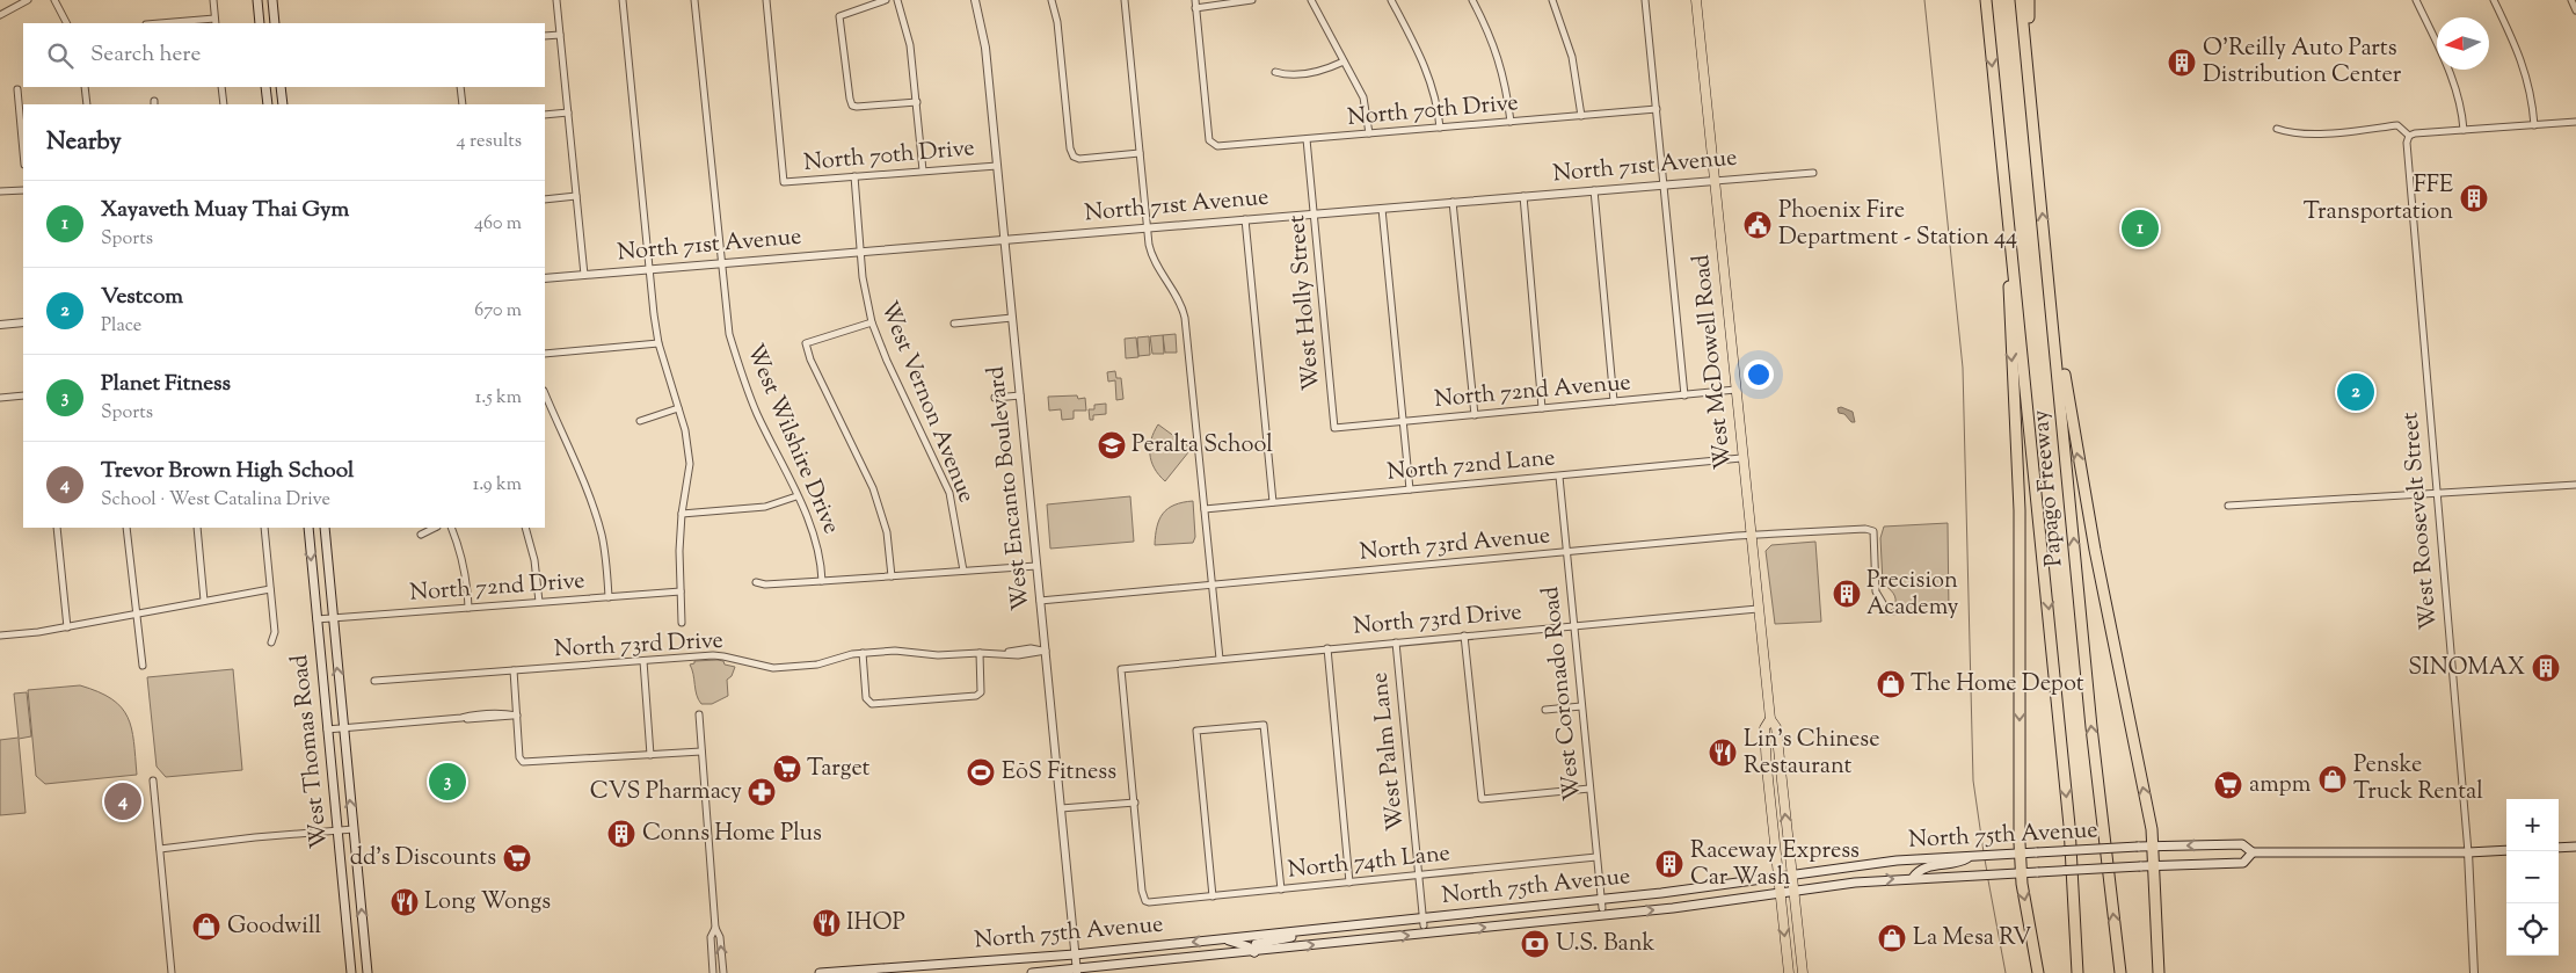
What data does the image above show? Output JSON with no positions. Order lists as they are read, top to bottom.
{
  "streets": {
    "highway": ["Papago Freeway"],
    "main road": ["West McDowell Road", "West Thomas Road", "North 75th Avenue"],
    "street": [
      "North 70th Drive",
      "North 71st Avenue",
      "West Holly Street",
      "North 72nd Avenue",
      "West Vernon Avenue",
      "West Wilshire Drive",
      "North 72nd Lane",
      "West Encanto Boulevard",
      "West Roosevelt Street",
      "North 73rd Avenue",
      "North 72nd Drive",
      "North 73rd Drive",
      "West Coronado Road",
      "West Palm Lane",
      "North 74th Lane"
    ]
  },
  "crossings": [
    ["North 70th Drive", "West Holly Street"],
    ["North 70th Drive", "West Vernon Avenue"],
    ["North 70th Drive", "West Encanto Boulevard"],
    ["North 71st Avenue", "West Holly Street"],
    ["North 71st Avenue", "West McDowell Road"],
    ["North 71st Avenue", "West Vernon Avenue"],
    ["North 71st Avenue", "West Wilshire Drive"],
    ["North 71st Avenue", "West Encanto Boulevard"],
    ["West Holly Street", "North 72nd Avenue"],
    ["West McDowell Road", "North 72nd Avenue"],
    ["West McDowell Road", "North 72nd Lane"],
    ["West McDowell Road", "North 73rd Avenue"],
    ["West McDowell Road", "North 73rd Drive"],
    ["West McDowell Road", "North 75th Avenue"],
    ["North 72nd Lane", "West Coronado Road"],
    ["West Encanto Boulevard", "North 73rd Avenue"],
    ["West Encanto Boulevard", "North 73rd Drive"],
    ["West Encanto Boulevard", "North 75th Avenue"],
    ["West Roosevelt Street", "North 75th Avenue"],
    ["North 73rd Avenue", "West Coronado Road"],
    ["North 72nd Drive", "West Thomas Road"],
    ["North 73rd Drive", "West Coronado Road"],
    ["North 73rd Drive", "West Palm Lane"],
    ["North 73rd Drive", "North 74th Lane"],
    ["West Coronado Road", "North 75th Avenue"],
    ["West Coronado Road", "North 74th Lane"],
    ["West Palm Lane", "North 75th Avenue"],
    ["West Palm Lane", "North 74th Lane"]
  ],
  "places": {
    "building": [
      "O'Reilly Auto Parts Distribution Center",
      "FFE Transportation",
      "Precision Academy",
      "SINOMAX",
      "Conns Home Plus",
      "Raceway Express Car Wash"
    ],
    "public building": ["Phoenix Fire Department - Station 44"],
    "school or university": ["Peralta School"],
    "shop": [
      "The Home Depot",
      "Penske Truck Rental",
      "Goodwill",
      "La Mesa RV"
    ],
    "restaurant": ["Lin's Chinese Restaurant", "Long Wongs", "IHOP"],
    "supermarket": ["Target", "ampm", "dd's Discounts"],
    "sports": ["EōS Fitness"],
    "pharmacy": ["CVS Pharmacy"],
    "bank": ["U.S. Bank"]
  },
  "north": "left",
  "page": {
    "search": "Search here",
    "heading": ["Nearby", "4 results"],
    "list": [
      {
        "mark": "1",
        "name": "Xayaveth Muay Thai Gym",
        "note": "Sports",
        "value": "460 m"
      },
      {
        "mark": "2",
        "name": "Vestcom",
        "note": "Place",
        "value": "670 m"
      },
      {
        "mark": "3",
        "name": "Planet Fitness",
        "note": "Sports",
        "value": "1.5 km"
      },
      {
        "mark": "4",
        "name": "Trevor Brown High School",
        "note": "School · West Catalina Drive",
        "value": "1.9 km"
      }
    ],
    "pins": [
      "1",
      "2",
      "3",
      "4"
    ],
    "map_buttons": ["+", "−"]
  }
}
